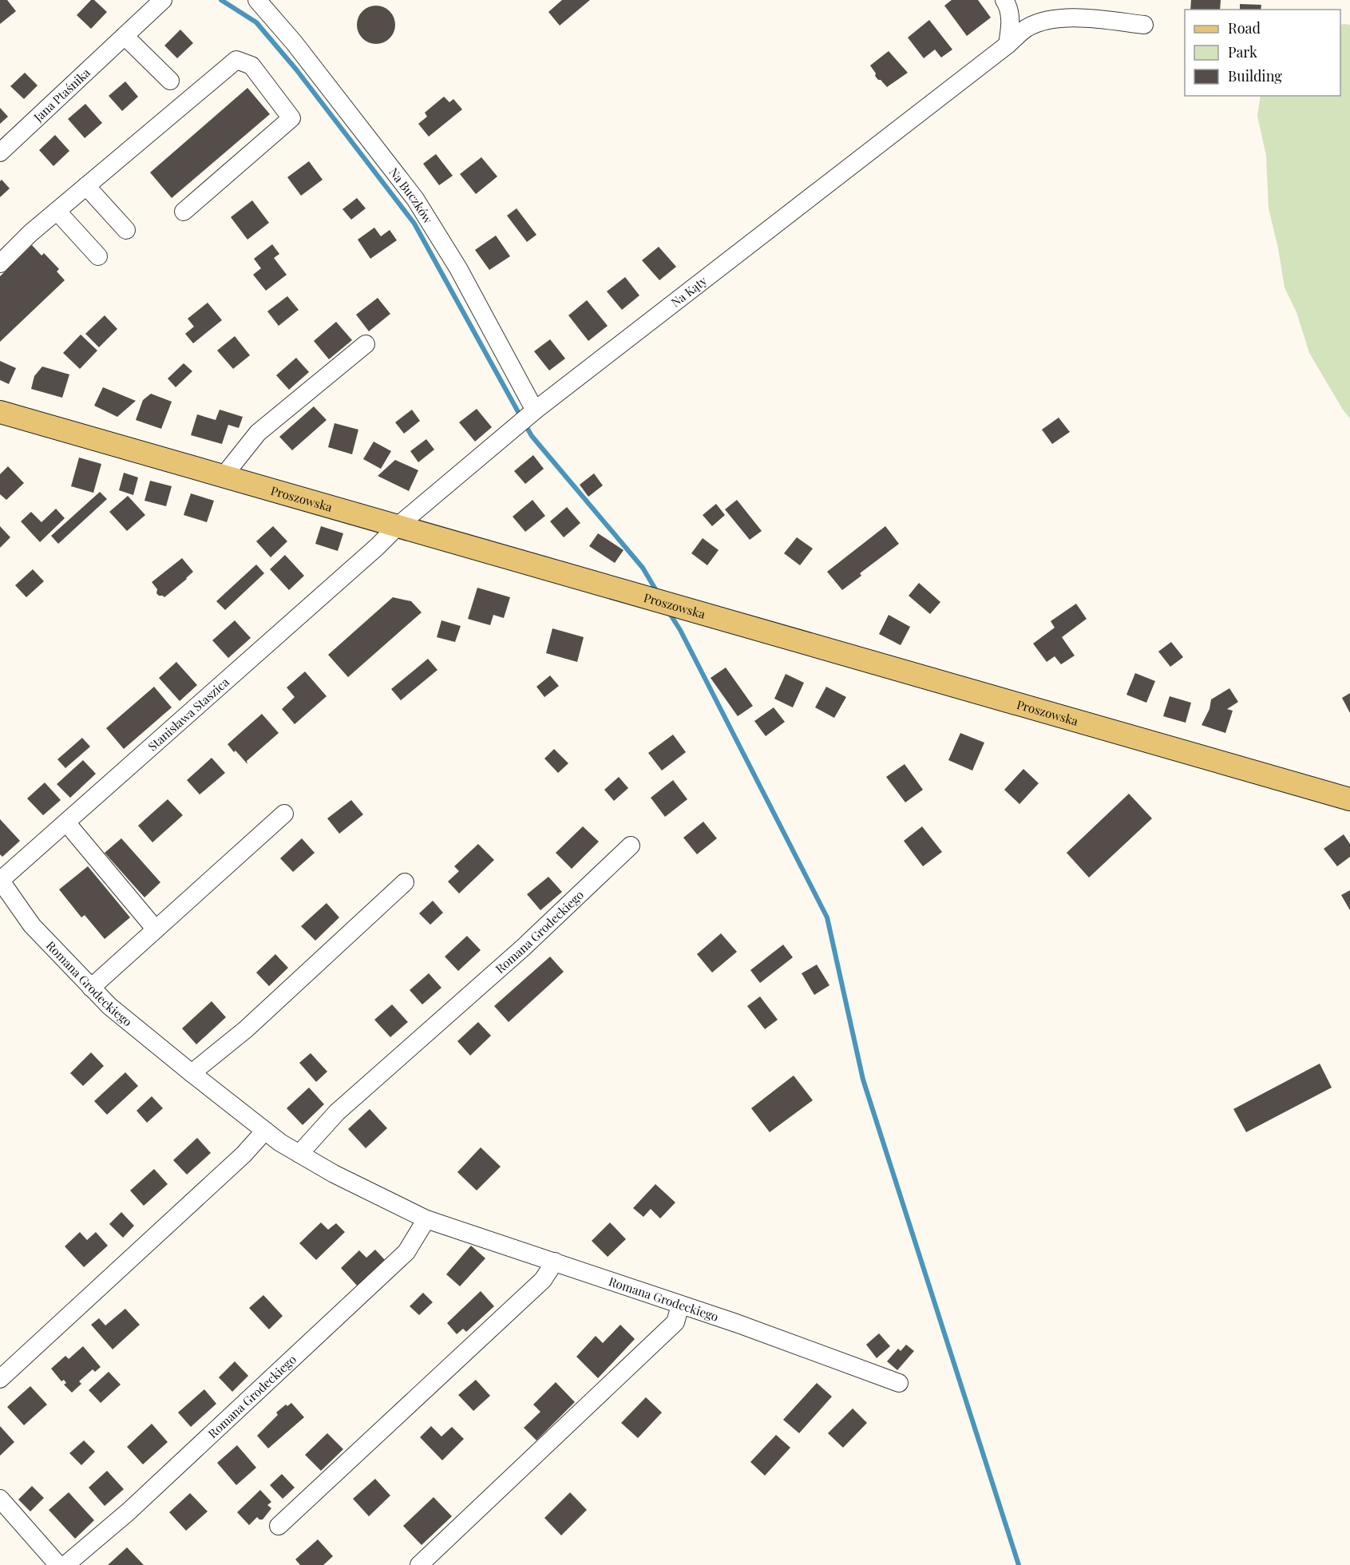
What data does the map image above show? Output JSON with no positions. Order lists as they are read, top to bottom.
{
  "streets": {
    "main road": ["Proszowska"],
    "street": [
      "Jana Ptaśnika",
      "Na Buczków",
      "Na Kąty",
      "Stanisława Staszica",
      "Romana Grodeckiego"
    ]
  },
  "crossings": [
    ["Na Buczków", "Na Kąty"],
    ["Na Kąty", "Proszowska"],
    ["Na Kąty", "Stanisława Staszica"],
    ["Stanisława Staszica", "Romana Grodeckiego"]
  ],
  "legend": ["Road", "Park", "Building"]
}
